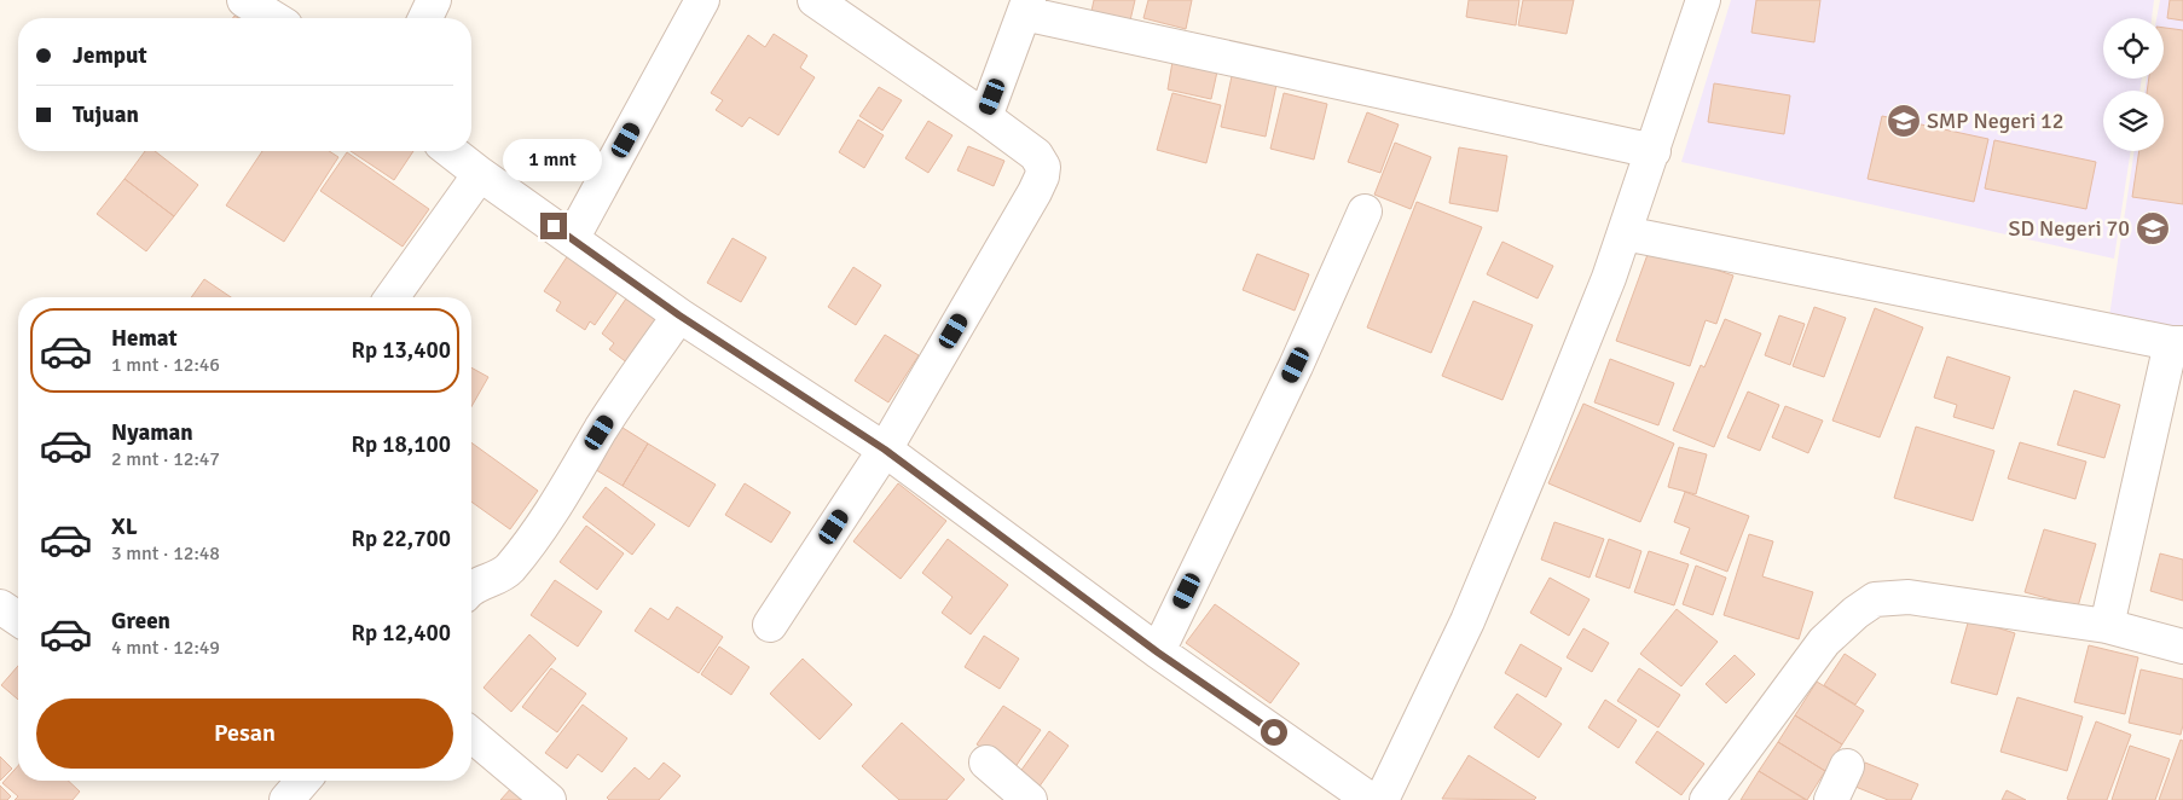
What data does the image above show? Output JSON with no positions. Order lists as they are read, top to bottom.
{
  "places": {
    "school or university": ["SMP Negeri 12", "SD Negeri 70"]
  },
  "page": {
    "banner": ["Jemput", "Tujuan"],
    "bubble": "1 mnt",
    "list": [
      {
        "name": "Hemat",
        "note": "1 mnt · 12:46",
        "value": "Rp 13,400"
      },
      {
        "name": "Nyaman",
        "note": "2 mnt · 12:47",
        "value": "Rp 18,100"
      },
      {
        "name": "XL",
        "note": "3 mnt · 12:48",
        "value": "Rp 22,700"
      },
      {
        "name": "Green",
        "note": "4 mnt · 12:49",
        "value": "Rp 12,400"
      }
    ],
    "buttons": "Pesan"
  }
}
